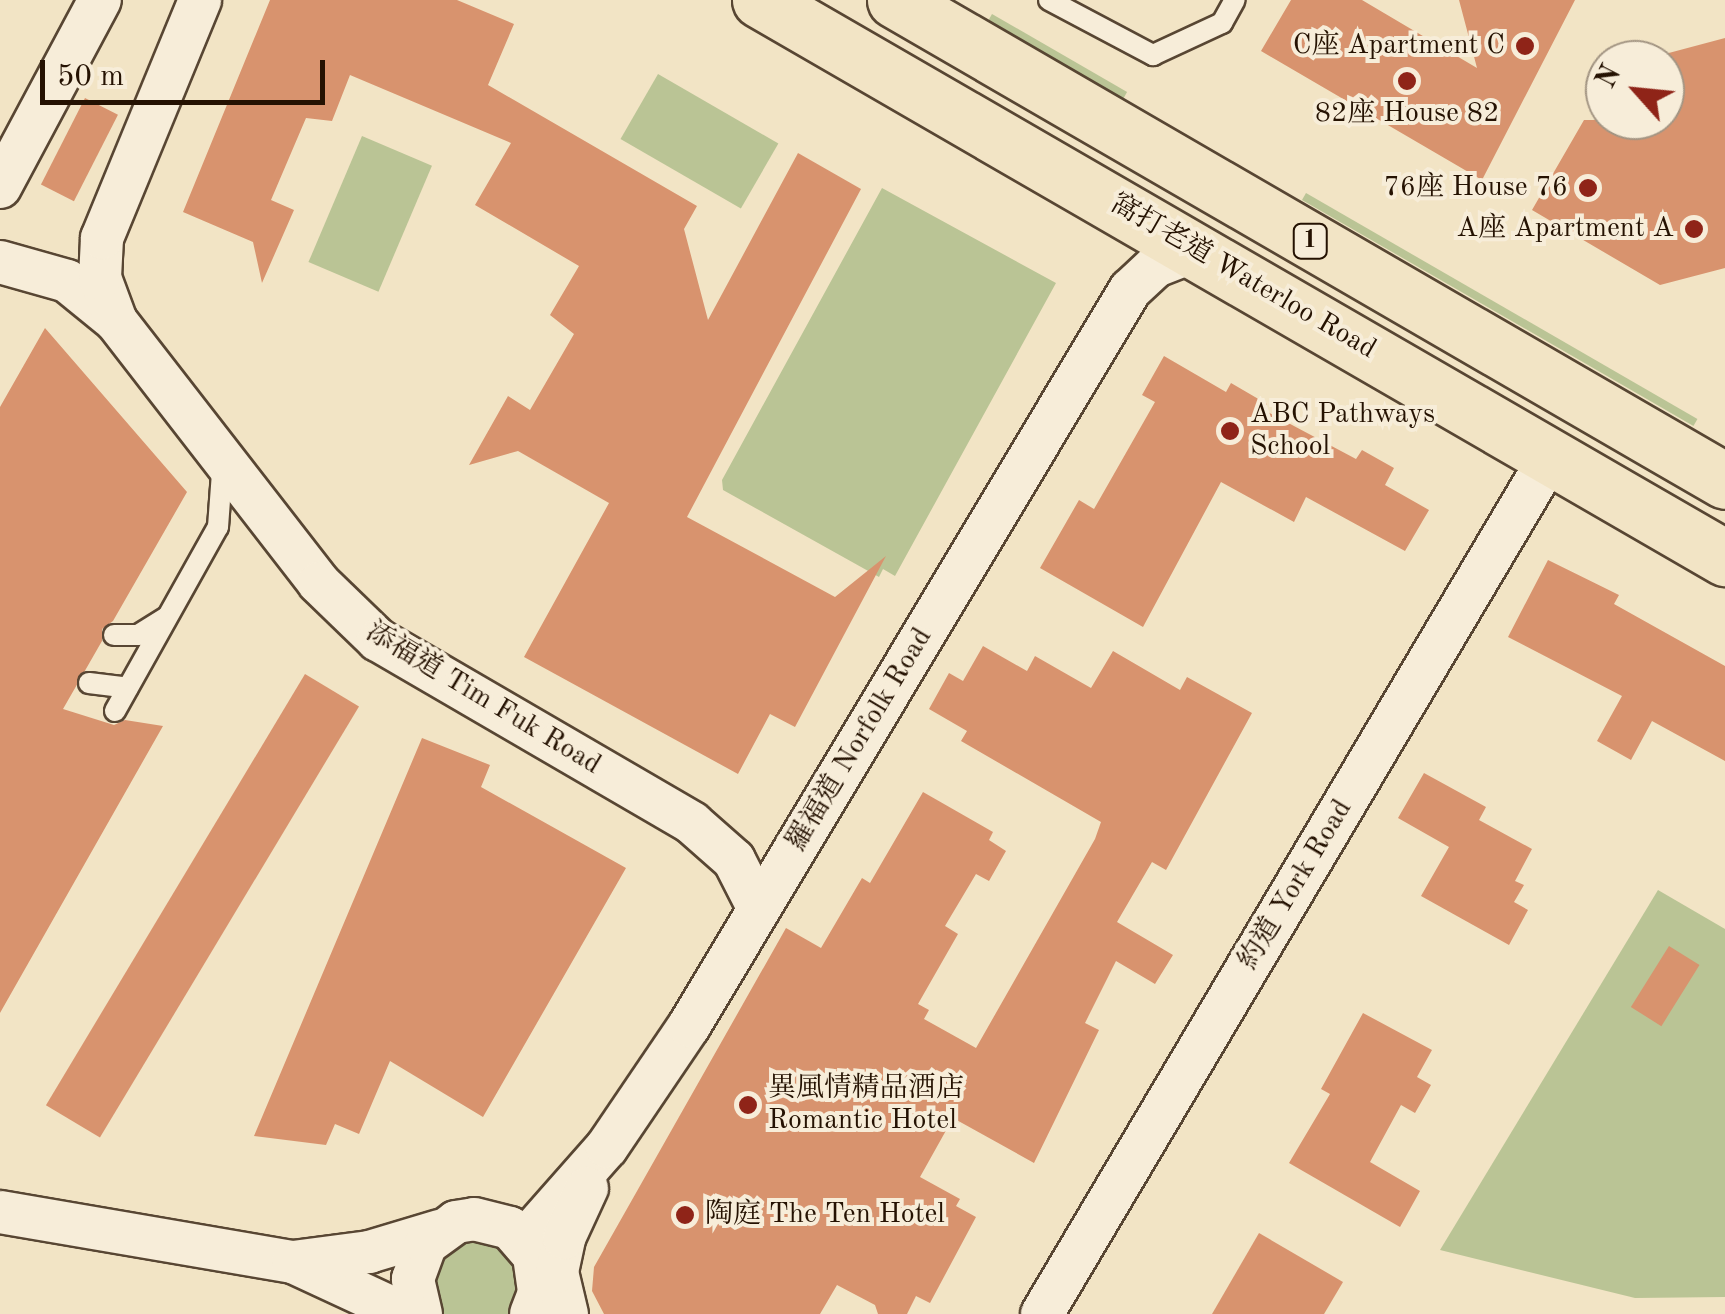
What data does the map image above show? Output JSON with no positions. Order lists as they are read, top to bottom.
{
  "streets": {
    "highway": ["1", "窩打老道 Waterloo Road"],
    "street": ["添福道 Tim Fuk Road", "羅福道 Norfolk Road", "約道 York Road"]
  },
  "crossings": [
    ["窩打老道 Waterloo Road", "羅福道 Norfolk Road"],
    ["窩打老道 Waterloo Road", "約道 York Road"],
    ["添福道 Tim Fuk Road", "羅福道 Norfolk Road"]
  ],
  "places": [
    "C座 Apartment C",
    "82座 House 82",
    "76座 House 76",
    "A座 Apartment A",
    "ABC Pathways School",
    "異風情精品酒店 Romantic Hotel",
    "陶庭 The Ten Hotel"
  ],
  "scale_bar": "50 m",
  "north": "top left"
}
